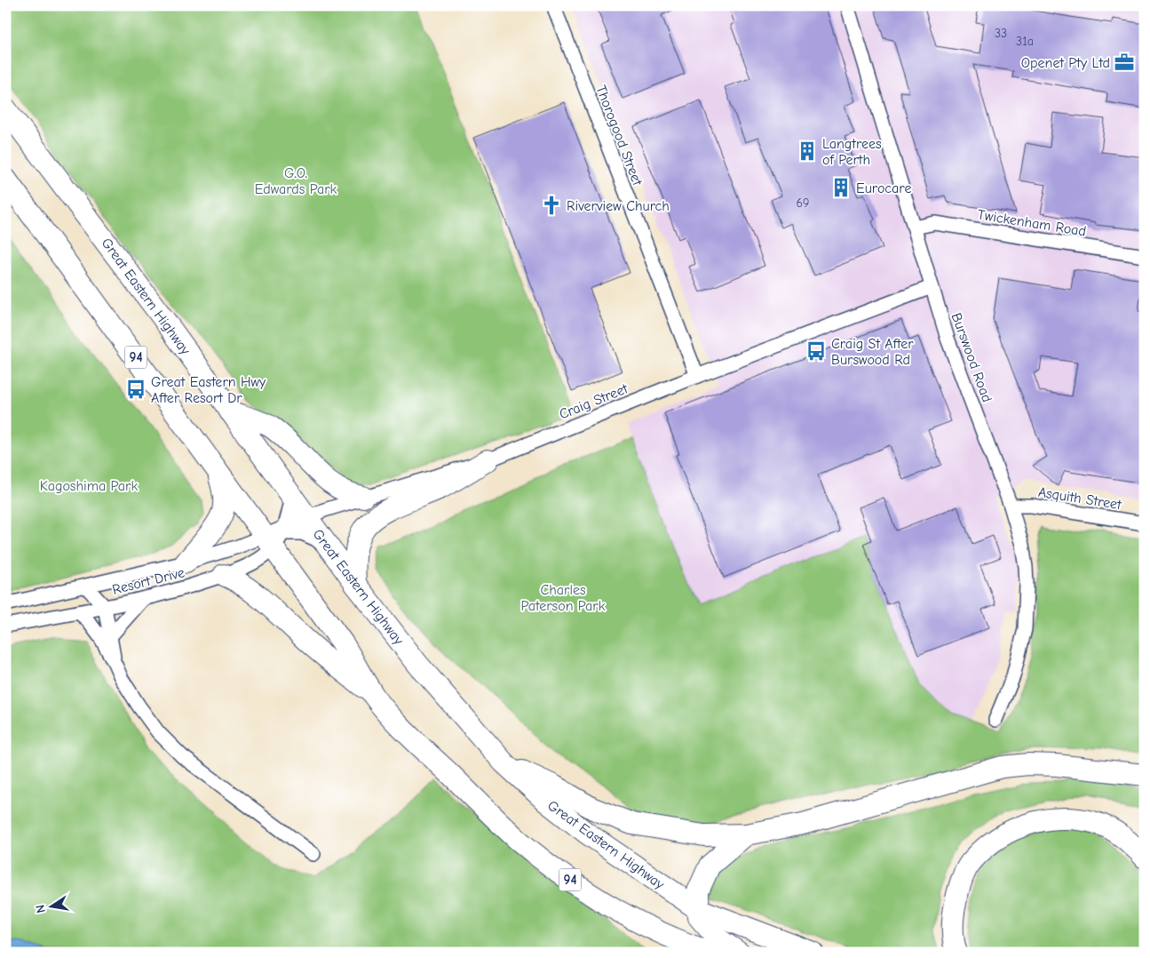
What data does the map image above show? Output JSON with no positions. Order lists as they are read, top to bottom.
{
  "streets": {
    "highway": ["Great Eastern Highway", "94"],
    "street": [
      "Thorogood Street",
      "Twickenham Road",
      "Burswood Road",
      "Craig Street",
      "Asquith Street",
      "Resort Drive"
    ]
  },
  "crossings": [
    ["Thorogood Street", "Craig Street"],
    ["Twickenham Road", "Burswood Road"],
    ["Great Eastern Highway", "Craig Street"],
    ["Great Eastern Highway", "Resort Drive"],
    ["94", "Craig Street"],
    ["94", "Resort Drive"],
    ["Burswood Road", "Craig Street"],
    ["Burswood Road", "Asquith Street"],
    ["Craig Street", "Resort Drive"]
  ],
  "parks": ["G.O. Edwards Park", "Kagoshima Park", "Charles Paterson Park"],
  "places": {
    "office": ["Openet Pty Ltd"],
    "building": ["Langtrees of Perth", "Eurocare"],
    "church": ["Riverview Church"],
    "bus stop": ["Craig St After Burswood Rd", "Great Eastern Hwy After Resort Dr"]
  },
  "house_numbers": ["33", "31a", "69"],
  "north": "left"
}
